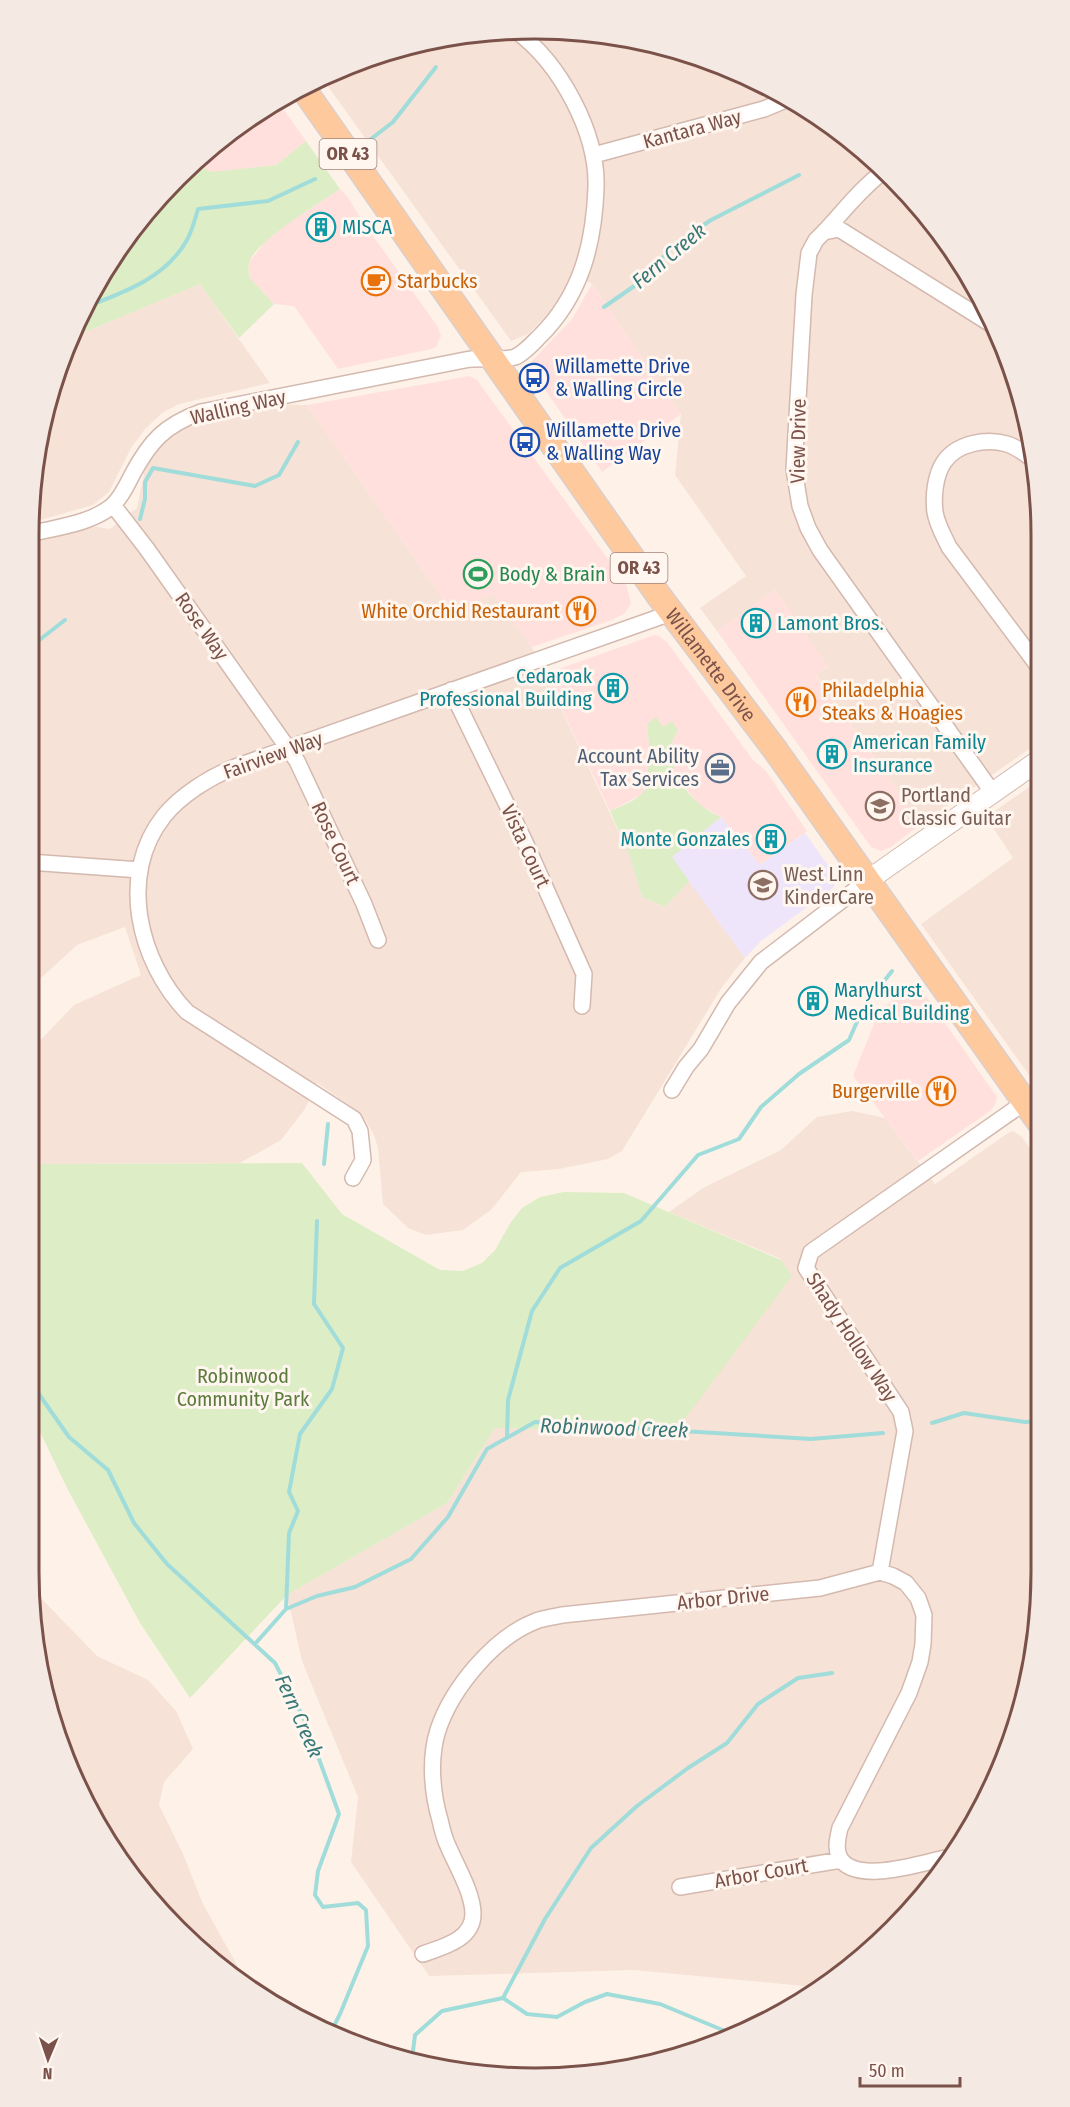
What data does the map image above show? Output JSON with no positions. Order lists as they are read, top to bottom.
{
  "streets": {
    "main road": ["OR 43", "Willamette Drive"],
    "street": [
      "Kantara Way",
      "Walling Way",
      "View Drive",
      "Rose Way",
      "Fairview Way",
      "Rose Court",
      "Vista Court",
      "Shady Hollow Way",
      "Arbor Drive",
      "Arbor Court"
    ]
  },
  "crossings": [
    ["Kantara Way", "Walling Way"],
    ["Walling Way", "Rose Way"],
    ["Walling Way", "Willamette Drive"],
    ["Rose Way", "Fairview Way"],
    ["Rose Way", "Rose Court"],
    ["Willamette Drive", "Fairview Way"],
    ["Willamette Drive", "Shady Hollow Way"],
    ["Fairview Way", "Rose Court"],
    ["Fairview Way", "Vista Court"],
    ["Shady Hollow Way", "Arbor Drive"]
  ],
  "water": ["Fern Creek", "Robinwood Creek"],
  "parks": ["Robinwood Community Park"],
  "places": {
    "building": [
      "MISCA",
      "Lamont Bros.",
      "Cedaroak Professional Building",
      "American Family Insurance",
      "Monte Gonzales",
      "Marylhurst Medical Building"
    ],
    "cafe": ["Starbucks"],
    "bus stop": ["Willamette Drive & Walling Circle", "Willamette Drive & Walling Way"],
    "sports": ["Body & Brain"],
    "restaurant": ["White Orchid Restaurant", "Philadelphia Steaks & Hoagies", "Burgerville"],
    "office": ["Account Ability Tax Services"],
    "school or university": ["Portland Classic Guitar", "West Linn KinderCare"]
  },
  "scale_bar": "50 m",
  "north": "bottom"
}
